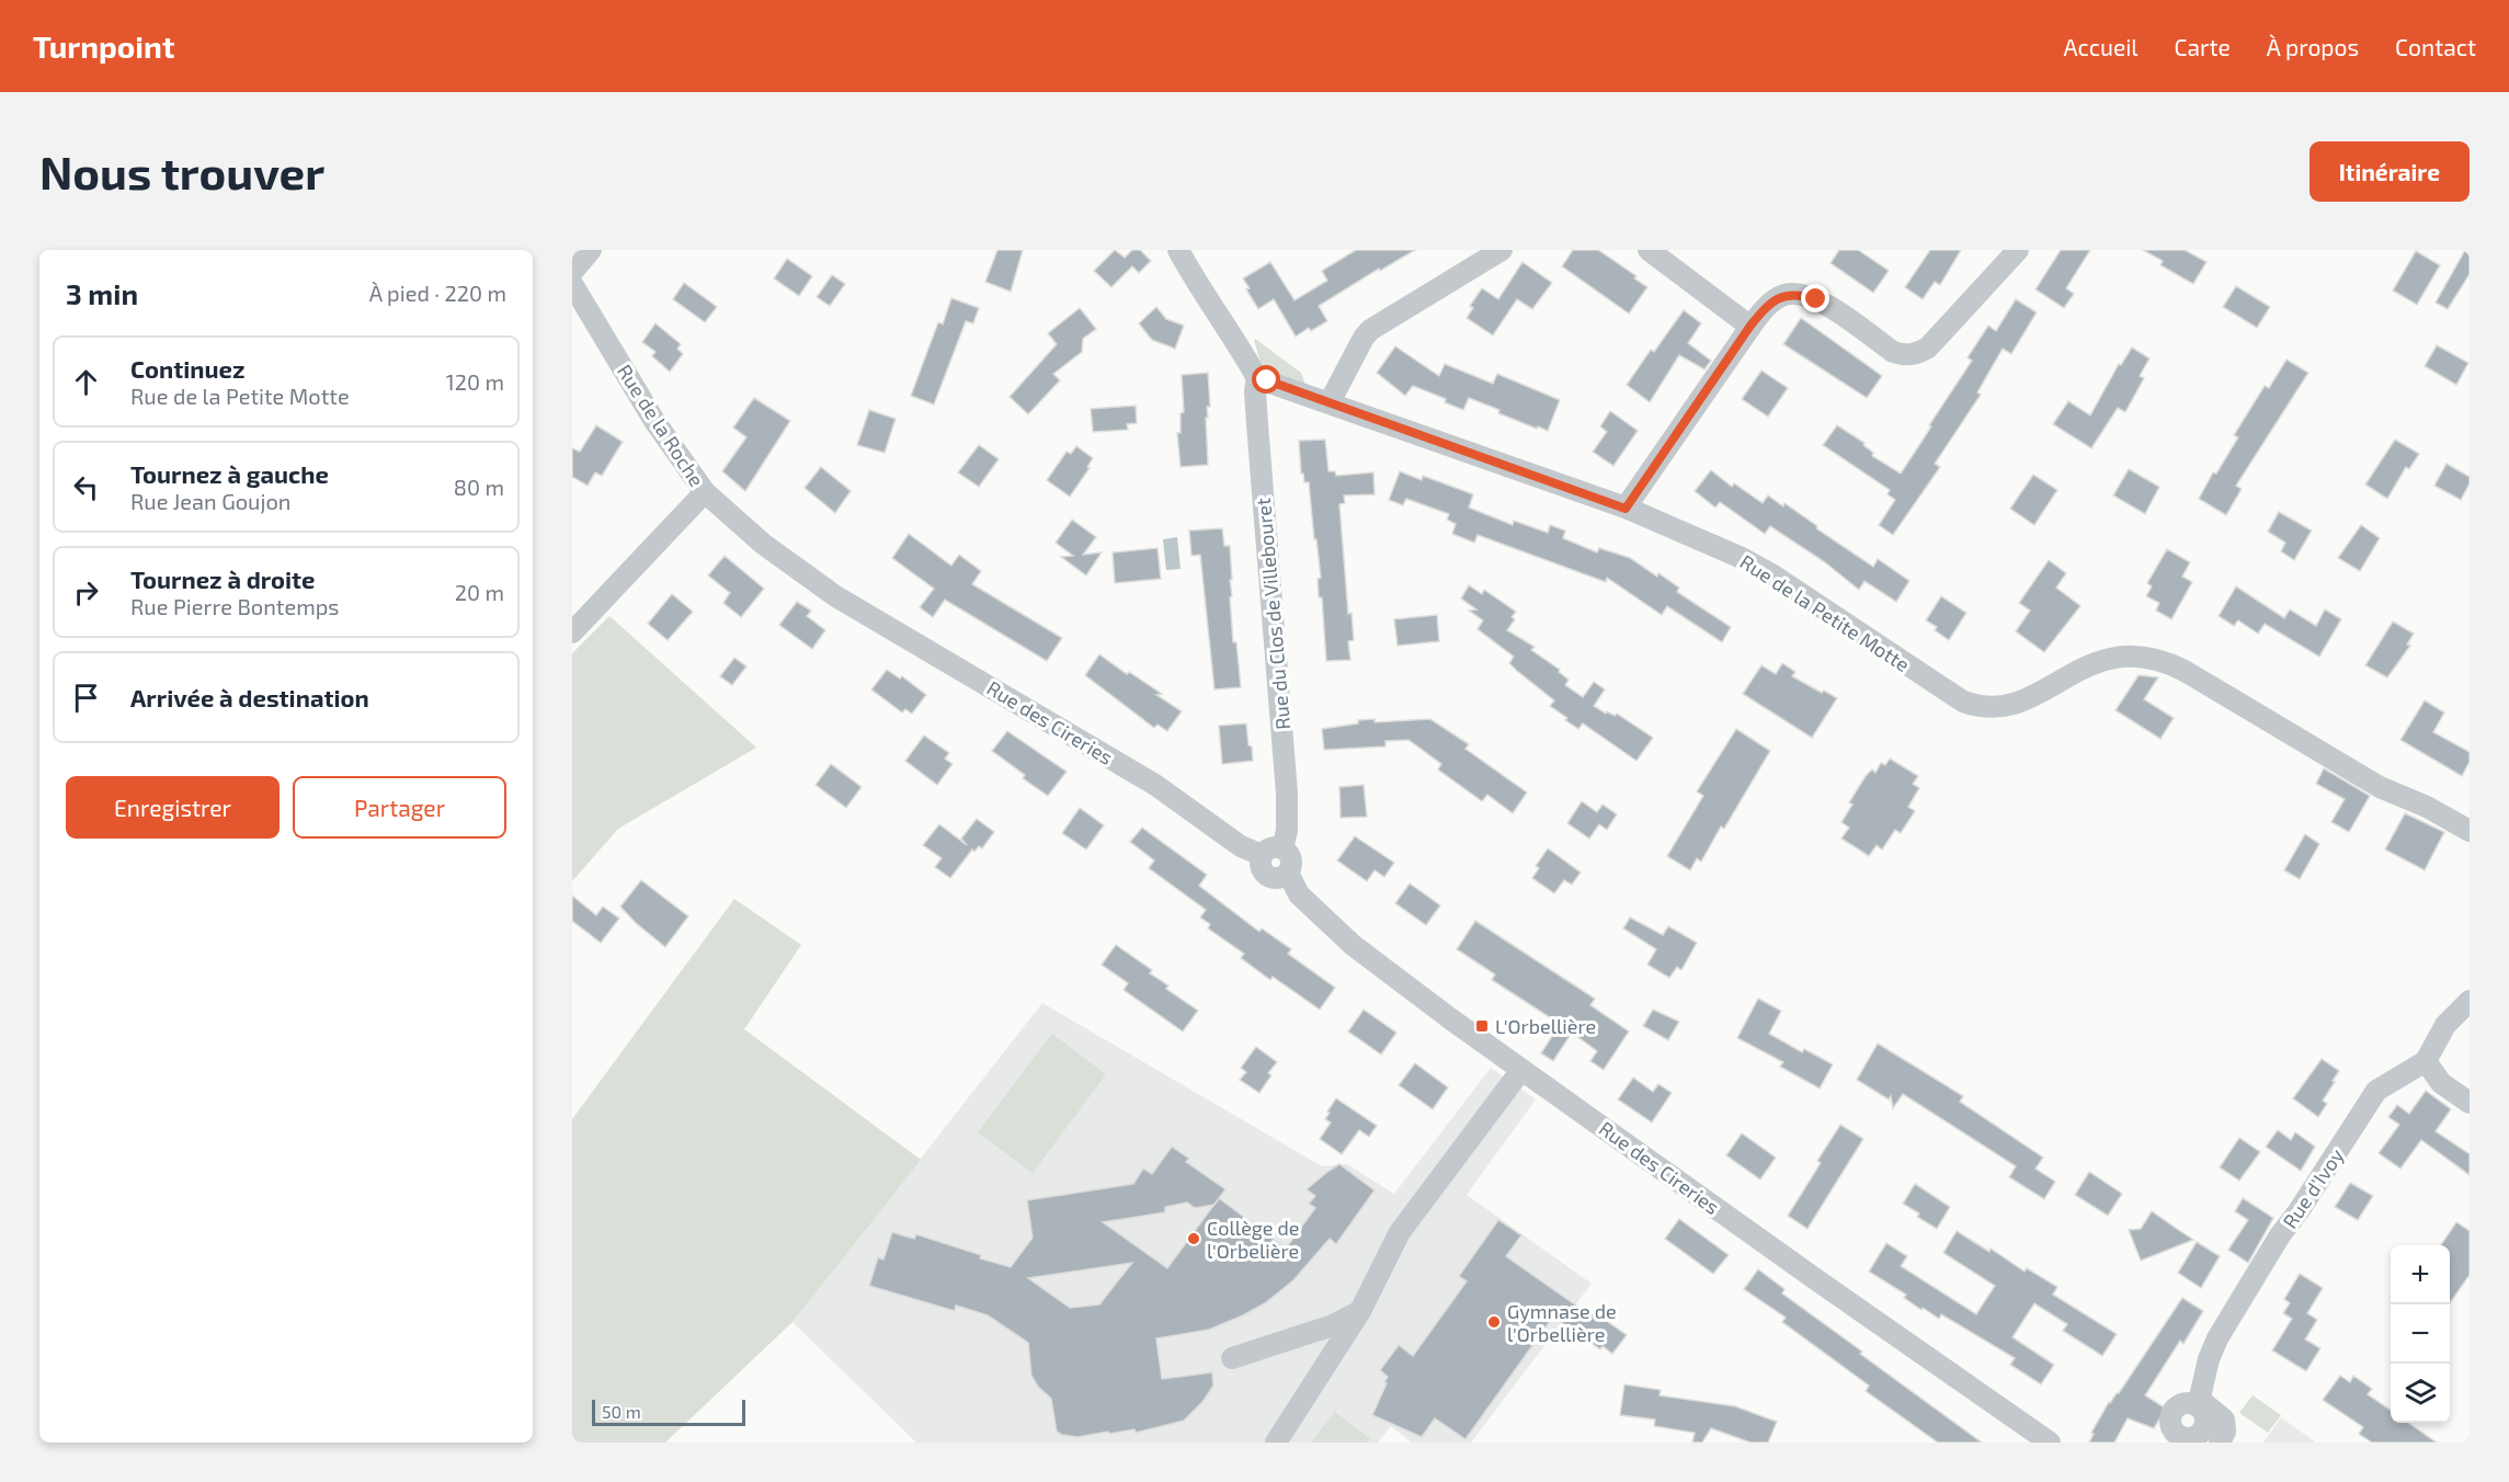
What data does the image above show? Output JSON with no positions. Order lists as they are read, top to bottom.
{
  "streets": {
    "street": [
      "Rue de la Roche",
      "Rue de la Petite Motte",
      "Rue du Clos de Villebouret",
      "Rue des Cireries",
      "Rue d'Ivoy"
    ]
  },
  "crossings": [
    ["Rue de la Roche", "Rue des Cireries"],
    ["Rue de la Petite Motte", "Rue du Clos de Villebouret"],
    ["Rue du Clos de Villebouret", "Rue des Cireries"]
  ],
  "places": {
    "transit": ["L'Orbellière"],
    "other": ["Collège de l'Orbelière", "Gymnase de l'Orbellière"]
  },
  "scale_bar": "50 m",
  "page": {
    "header": "Turnpoint",
    "nav": [
      "Accueil",
      "Carte",
      "À propos",
      "Contact"
    ],
    "buttons": [
      "Itinéraire",
      ["Enregistrer", "Partager"]
    ],
    "title": "Nous trouver",
    "heading": ["3 min", "À pied · 220 m"],
    "list": [
      ["Continuez", "Rue de la Petite Motte", "120 m"],
      ["Tournez à gauche", "Rue Jean Goujon", "80 m"],
      ["Tournez à droite", "Rue Pierre Bontemps", "20 m"],
      "Arrivée à destination"
    ],
    "map_buttons": ["+", "−"],
    "scale": "50 m"
  }
}
